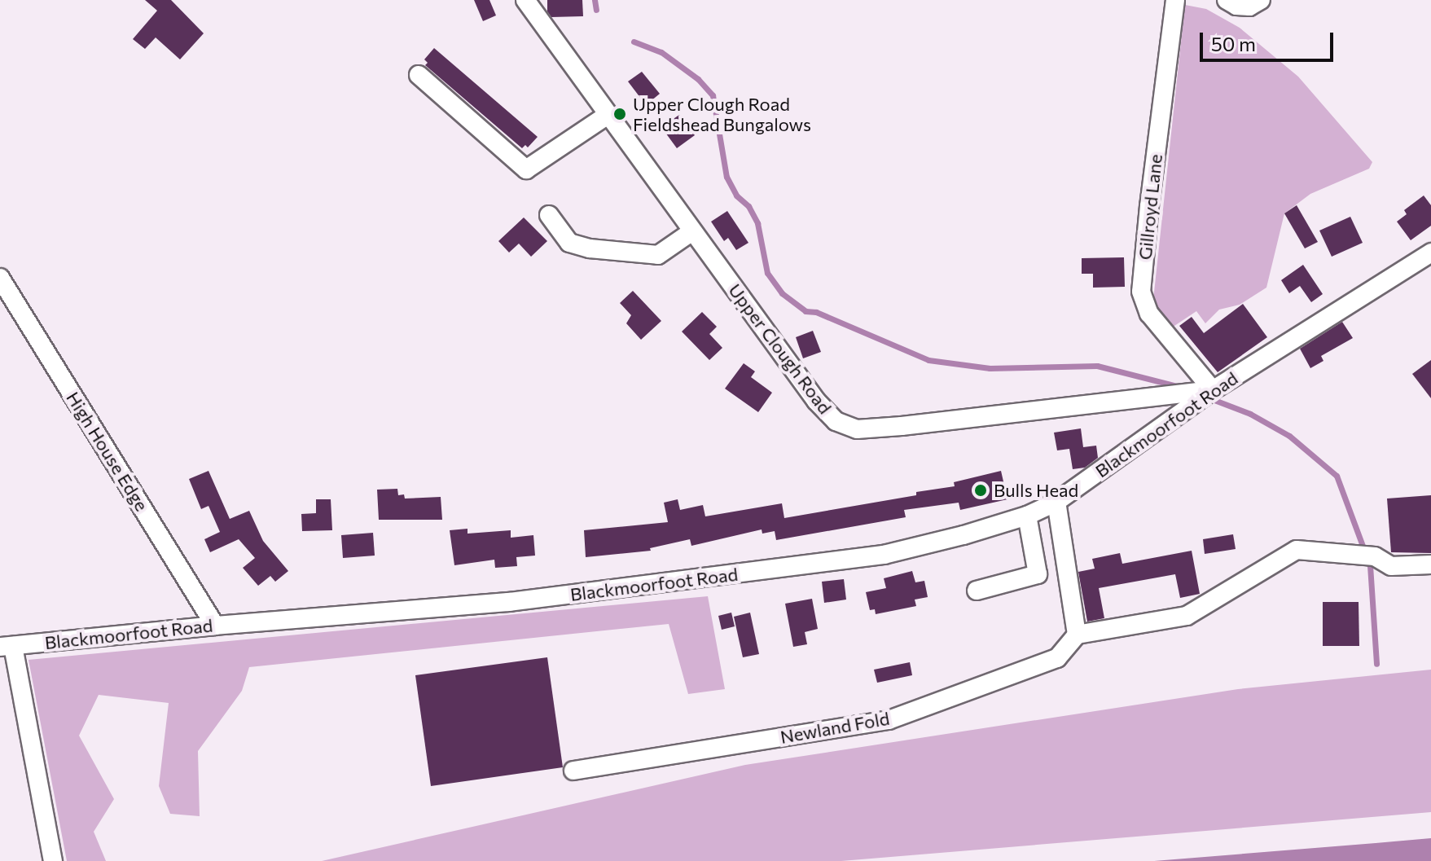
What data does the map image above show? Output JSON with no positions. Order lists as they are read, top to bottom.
{
  "streets": {
    "street": [
      "Gillroyd Lane",
      "Upper Clough Road",
      "Blackmoorfoot Road",
      "High House Edge",
      "Newland Fold"
    ]
  },
  "crossings": [
    ["Gillroyd Lane", "Blackmoorfoot Road"],
    ["Upper Clough Road", "Blackmoorfoot Road"],
    ["Blackmoorfoot Road", "High House Edge"]
  ],
  "places": ["Upper Clough Road Fieldshead Bungalows", "Bulls Head"],
  "scale_bar": "50 m"
}
